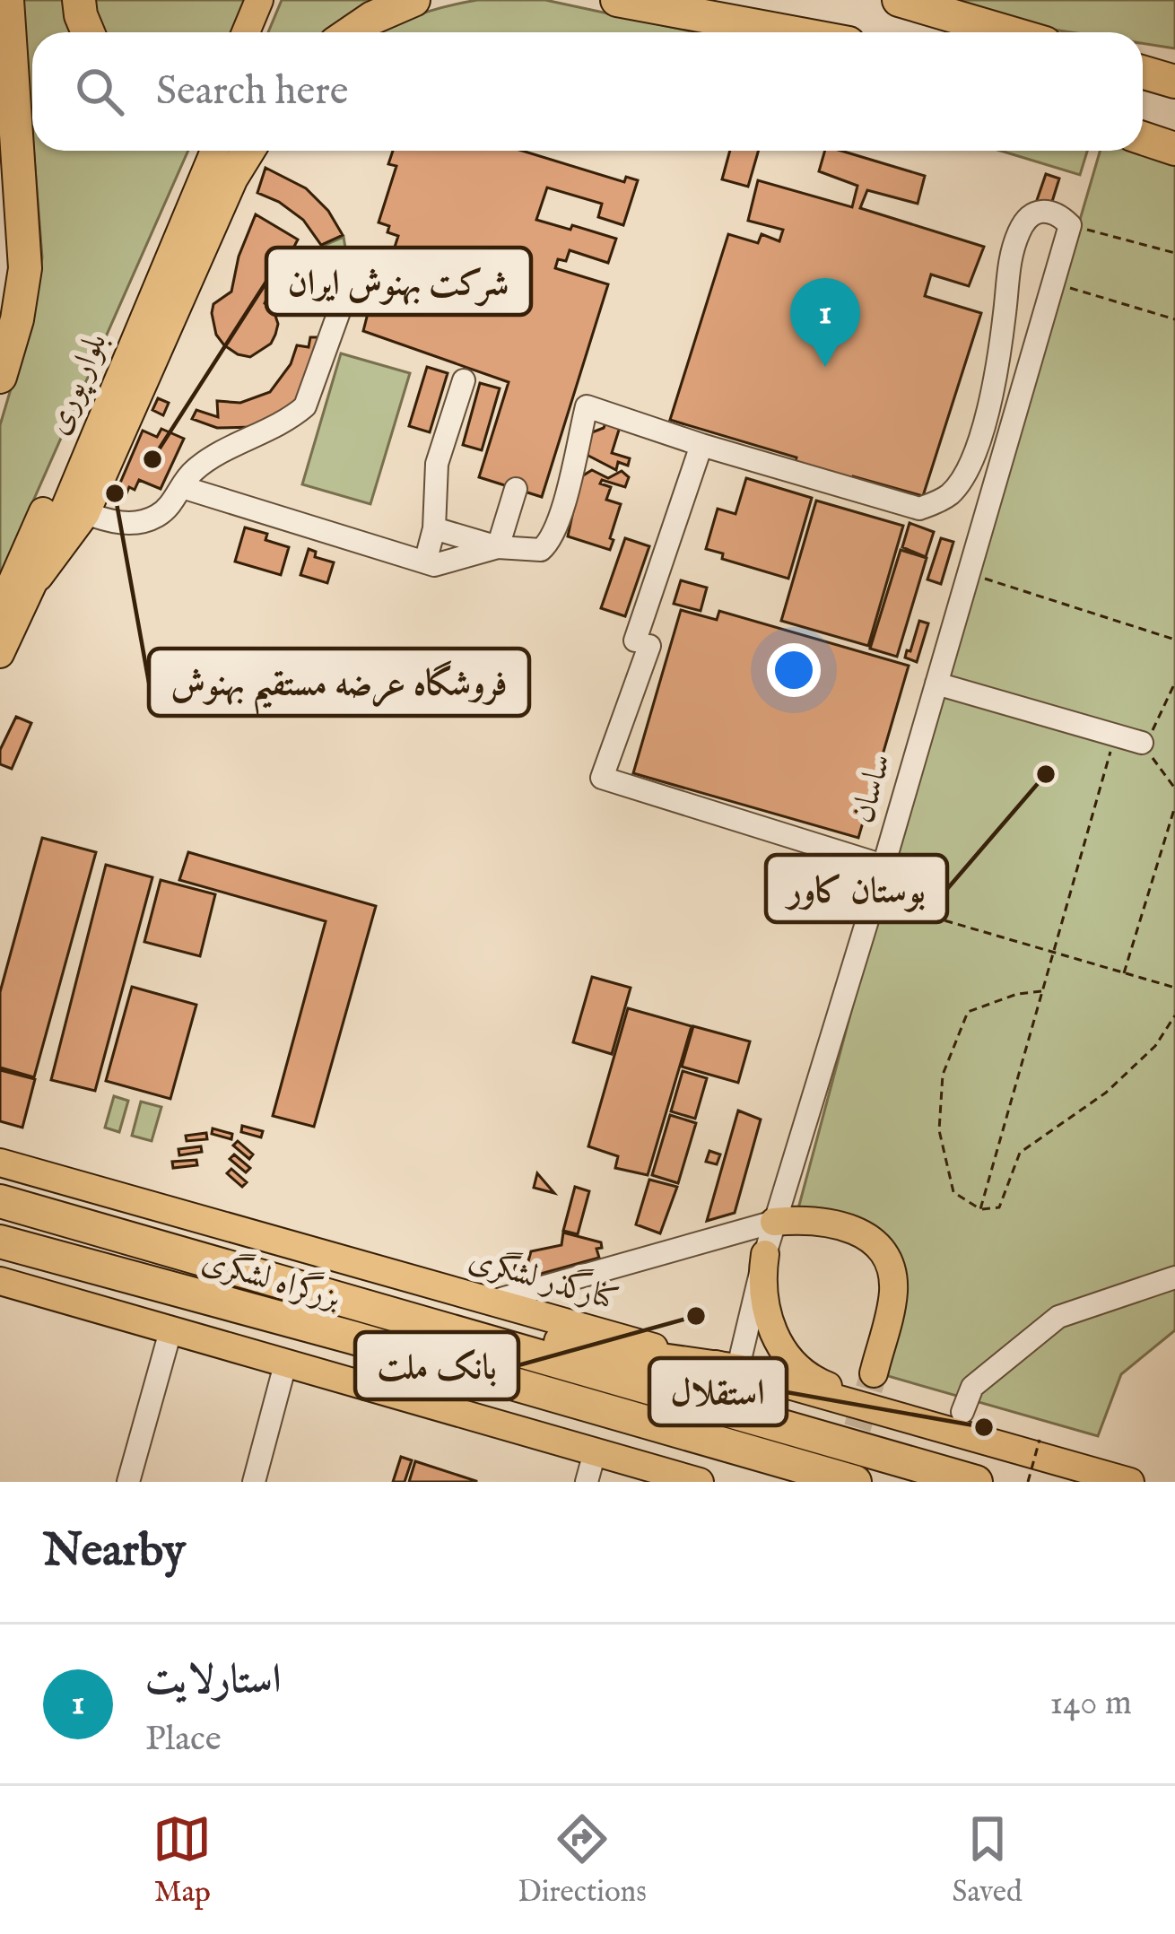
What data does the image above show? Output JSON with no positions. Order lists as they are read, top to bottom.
{
  "streets": {
    "highway": ["بزرگراه لشگری"],
    "main road": ["بلوار پوری", "کنارگذر لشگری"],
    "street": ["ساسان"]
  },
  "crossings": [
    ["ساسان", "کنارگذر لشگری"]
  ],
  "places": [
    "شرکت بهنوش ایران",
    "فروشگاه عرضه مستقیم بهنوش",
    "بوستان کاور",
    "بانک ملت",
    "استقلال"
  ],
  "page": {
    "search": "Search here",
    "pins": "1",
    "heading": "Nearby",
    "list": [
      {
        "mark": "1",
        "name": "استارلایت",
        "note": "Place",
        "value": "140 m"
      }
    ],
    "nav": ["Map", "Directions", "Saved"]
  }
}
